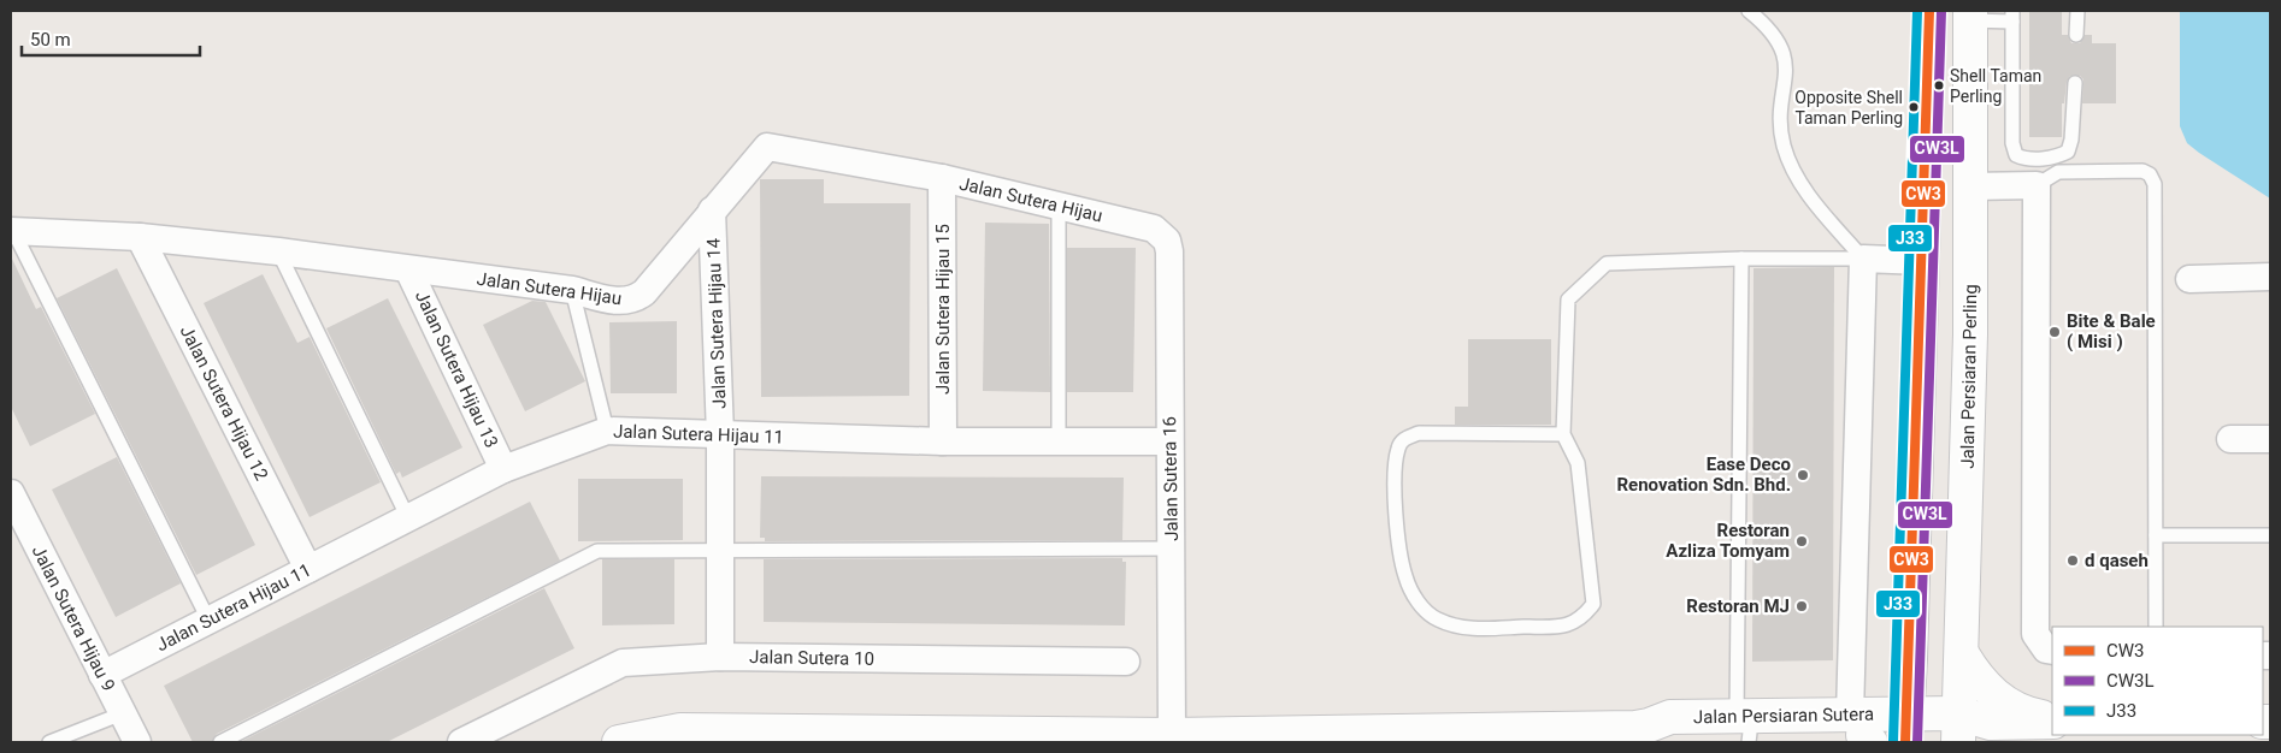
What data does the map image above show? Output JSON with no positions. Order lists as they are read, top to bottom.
{
  "streets": {
    "main road": ["Jalan Persiaran Perling", "Jalan Persiaran Sutera"],
    "street": [
      "Jalan Sutera Hijau",
      "Jalan Sutera Hijau 15",
      "Jalan Sutera Hijau 14",
      "Jalan Sutera Hijau 13",
      "Jalan Sutera Hijau 12",
      "Jalan Sutera Hijau 11",
      "Jalan Sutera 16",
      "Jalan Sutera Hijau 9",
      "Jalan Sutera 10"
    ]
  },
  "crossings": [
    ["Jalan Sutera Hijau", "Jalan Sutera Hijau 15"],
    ["Jalan Sutera Hijau", "Jalan Sutera Hijau 14"],
    ["Jalan Sutera Hijau", "Jalan Sutera Hijau 13"],
    ["Jalan Sutera Hijau", "Jalan Sutera Hijau 12"],
    ["Jalan Sutera Hijau", "Jalan Sutera 16"],
    ["Jalan Sutera Hijau 15", "Jalan Sutera Hijau 11"],
    ["Jalan Sutera Hijau 14", "Jalan Sutera Hijau 11"],
    ["Jalan Sutera Hijau 13", "Jalan Sutera Hijau 11"],
    ["Jalan Persiaran Perling", "Jalan Persiaran Sutera"],
    ["Jalan Sutera Hijau 12", "Jalan Sutera Hijau 11"],
    ["Jalan Sutera Hijau 11", "Jalan Sutera 16"],
    ["Jalan Sutera Hijau 11", "Jalan Sutera Hijau 9"],
    ["Jalan Sutera 16", "Jalan Persiaran Sutera"]
  ],
  "places": [
    "Shell Taman Perling",
    "Opposite Shell Taman Perling",
    "Bite & Bale ( Misi )",
    "Ease Deco Renovation Sdn. Bhd.",
    "Restoran Azliza Tomyam",
    "d qaseh",
    "Restoran MJ"
  ],
  "lines": ["transit line CW3", "transit line CW3L", "transit line J33"],
  "legend": ["CW3", "CW3L", "J33"],
  "scale_bar": "50 m"
}
